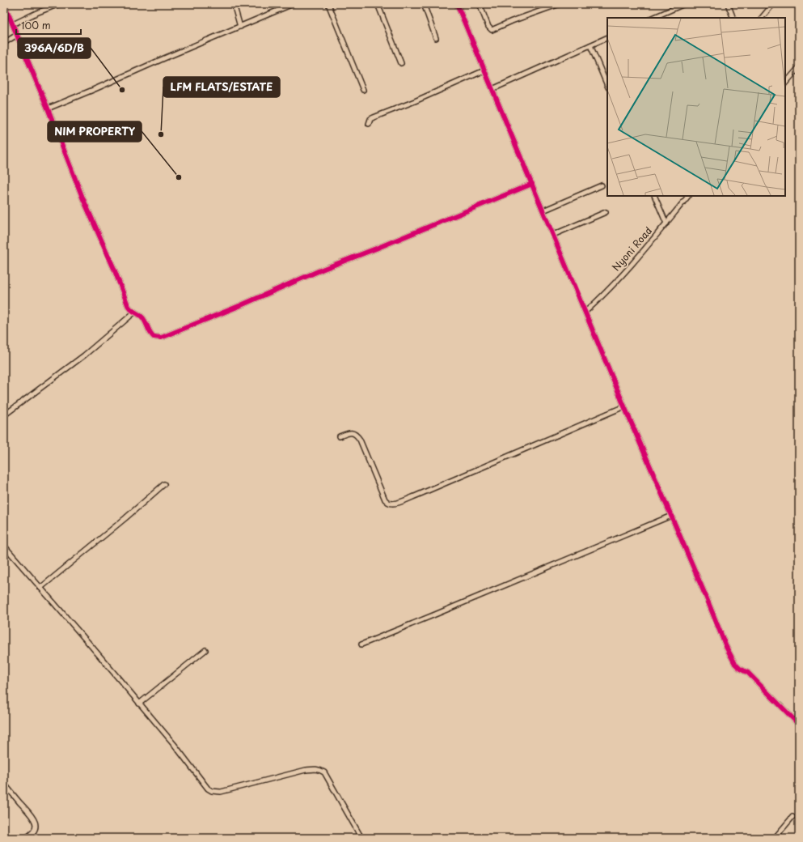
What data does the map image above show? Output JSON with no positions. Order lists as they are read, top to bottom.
{
  "streets": {
    "street": ["Nyoni Road"]
  },
  "places": ["396A/6D/B", "LFM FLATS/ESTATE", "NIM PROPERTY"],
  "scale_bar": "100 m"
}
